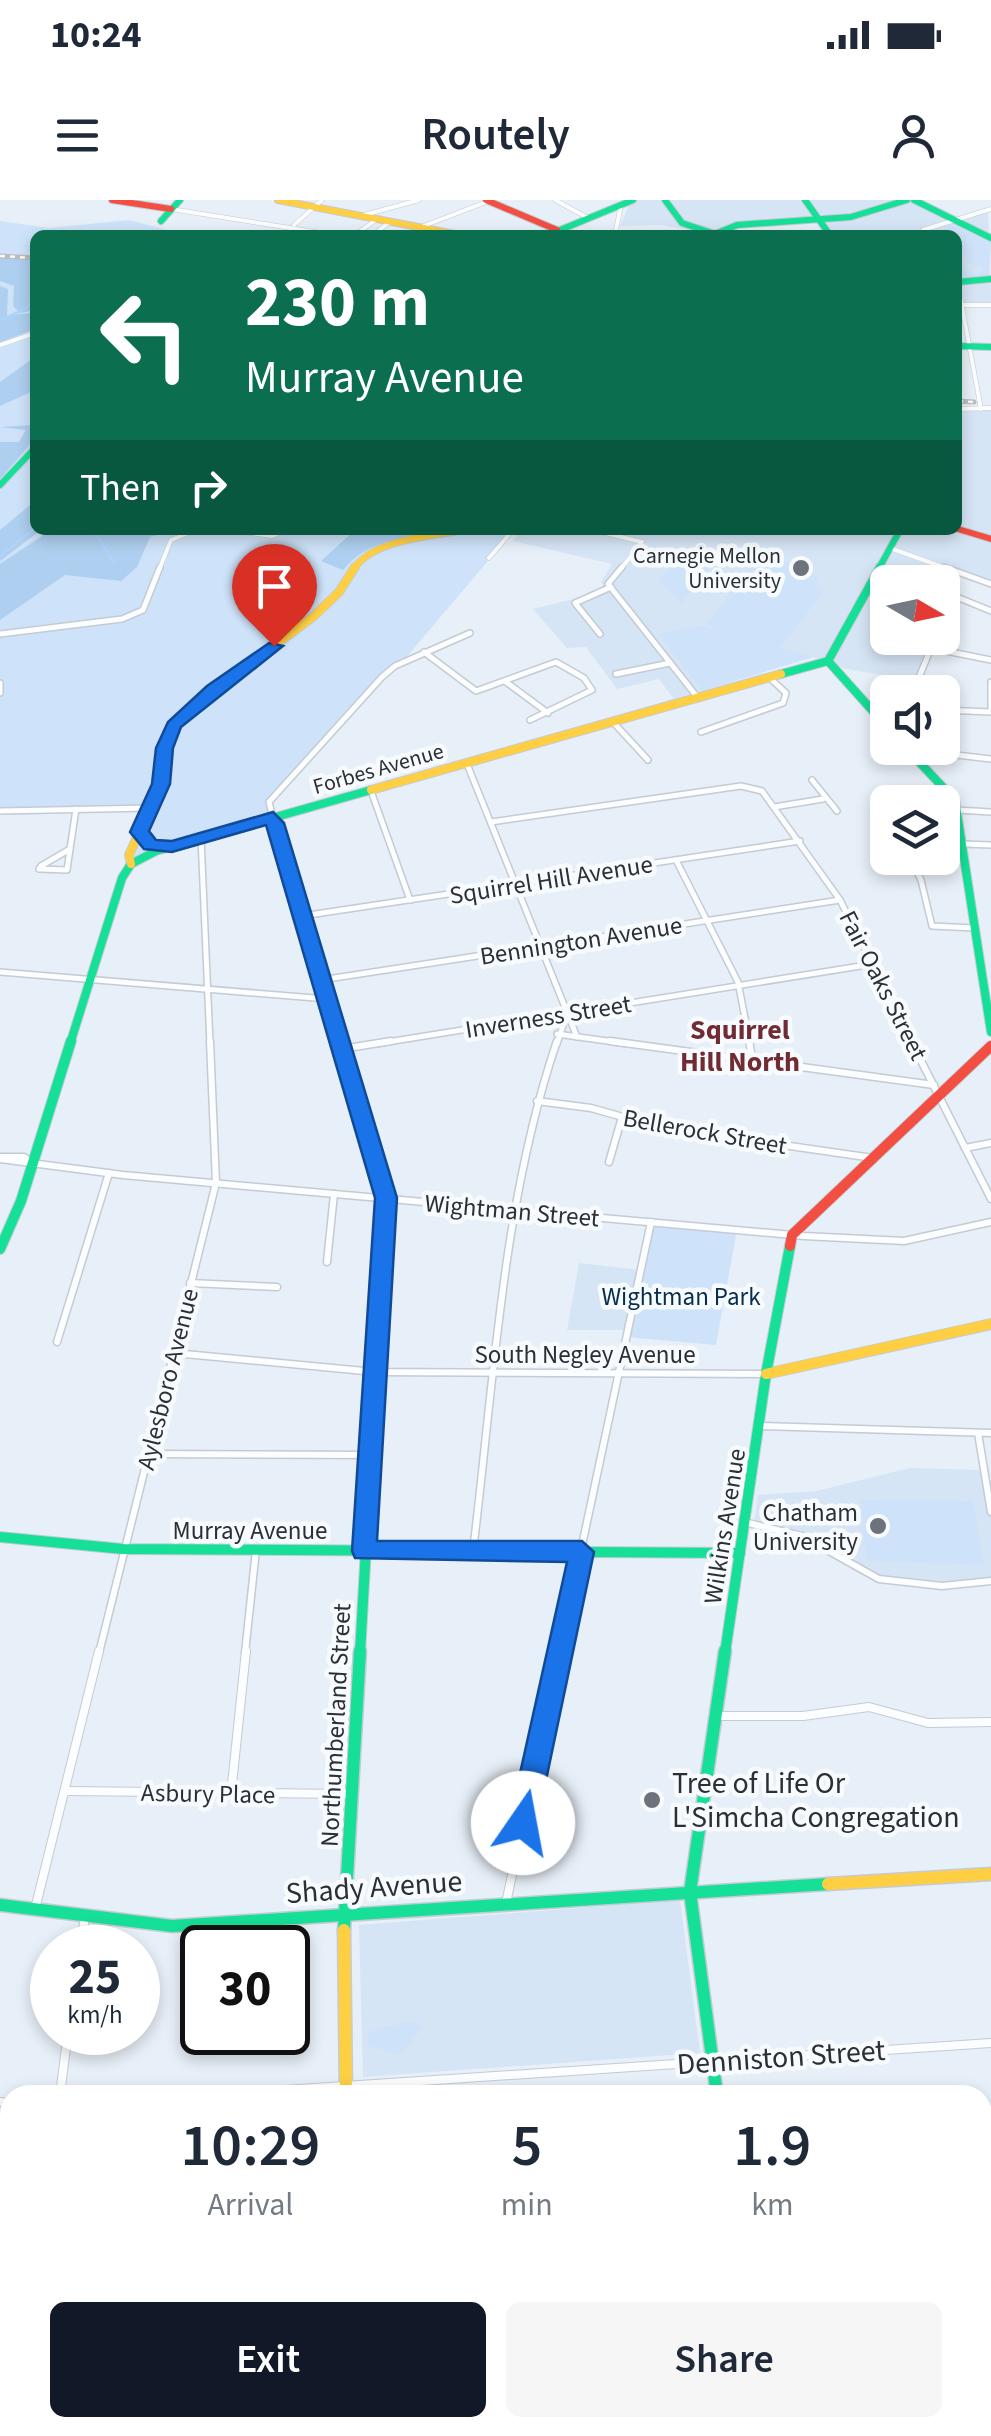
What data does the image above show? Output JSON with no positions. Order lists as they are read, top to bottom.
{
  "streets": {
    "main road": [
      "Forbes Avenue",
      "South Negley Avenue",
      "Wilkins Avenue",
      "Murray Avenue",
      "Northumberland Street",
      "Shady Avenue"
    ],
    "street": [
      "Squirrel Hill Avenue",
      "Bennington Avenue",
      "Fair Oaks Street",
      "Inverness Street",
      "Bellerock Street",
      "Wightman Street",
      "Aylesboro Avenue",
      "Asbury Place",
      "Denniston Street"
    ]
  },
  "crossings": [
    ["Forbes Avenue", "Aylesboro Avenue"],
    ["Forbes Avenue", "Northumberland Street"],
    ["Squirrel Hill Avenue", "Fair Oaks Street"],
    ["Squirrel Hill Avenue", "Northumberland Street"],
    ["Bennington Avenue", "Fair Oaks Street"],
    ["Bennington Avenue", "Northumberland Street"],
    ["Fair Oaks Street", "Inverness Street"],
    ["Inverness Street", "Northumberland Street"],
    ["Wightman Street", "Aylesboro Avenue"],
    ["Wightman Street", "Wilkins Avenue"],
    ["Wightman Street", "Northumberland Street"],
    ["South Negley Avenue", "Aylesboro Avenue"],
    ["South Negley Avenue", "Wilkins Avenue"],
    ["South Negley Avenue", "Northumberland Street"],
    ["Aylesboro Avenue", "Murray Avenue"],
    ["Aylesboro Avenue", "Asbury Place"],
    ["Aylesboro Avenue", "Shady Avenue"],
    ["Wilkins Avenue", "Murray Avenue"],
    ["Wilkins Avenue", "Shady Avenue"],
    ["Wilkins Avenue", "Denniston Street"],
    ["Murray Avenue", "Northumberland Street"],
    ["Northumberland Street", "Asbury Place"],
    ["Northumberland Street", "Shady Avenue"]
  ],
  "districts": ["Squirrel Hill North"],
  "parks": ["Wightman Park"],
  "places": ["Carnegie Mellon University", "Chatham University", "Tree of Life Or L'Simcha Congregation"],
  "north": "right",
  "page": {
    "status": "10:24",
    "header": "Routely",
    "turn": ["230 m", "Murray Avenue"],
    "then": "Then",
    "speed": "25 km/h",
    "limit": "30",
    "eta": [
      "10:29",
      "Arrival",
      "5",
      "min",
      "1.9",
      "km"
    ],
    "buttons": ["Exit", "Share"]
  }
}
